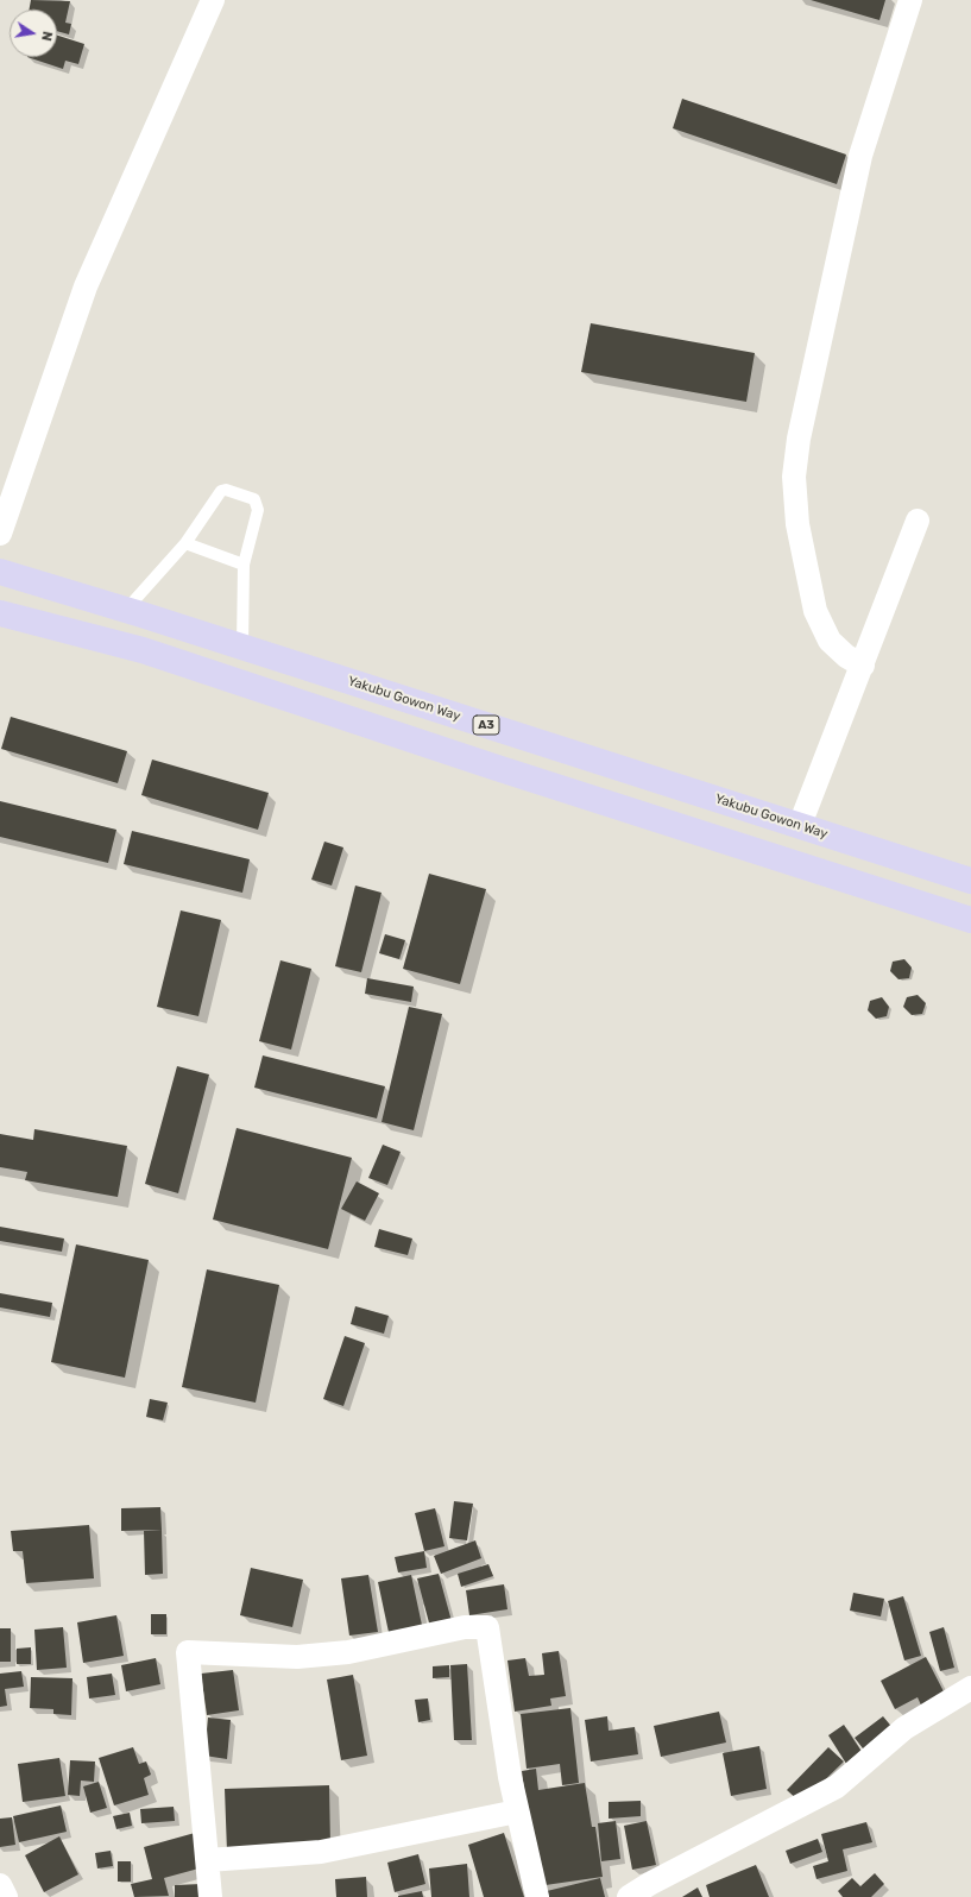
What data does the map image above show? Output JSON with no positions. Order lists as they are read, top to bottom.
{
  "streets": {
    "highway": ["Yakubu Gowon Way", "A3"]
  },
  "north": "right"
}
